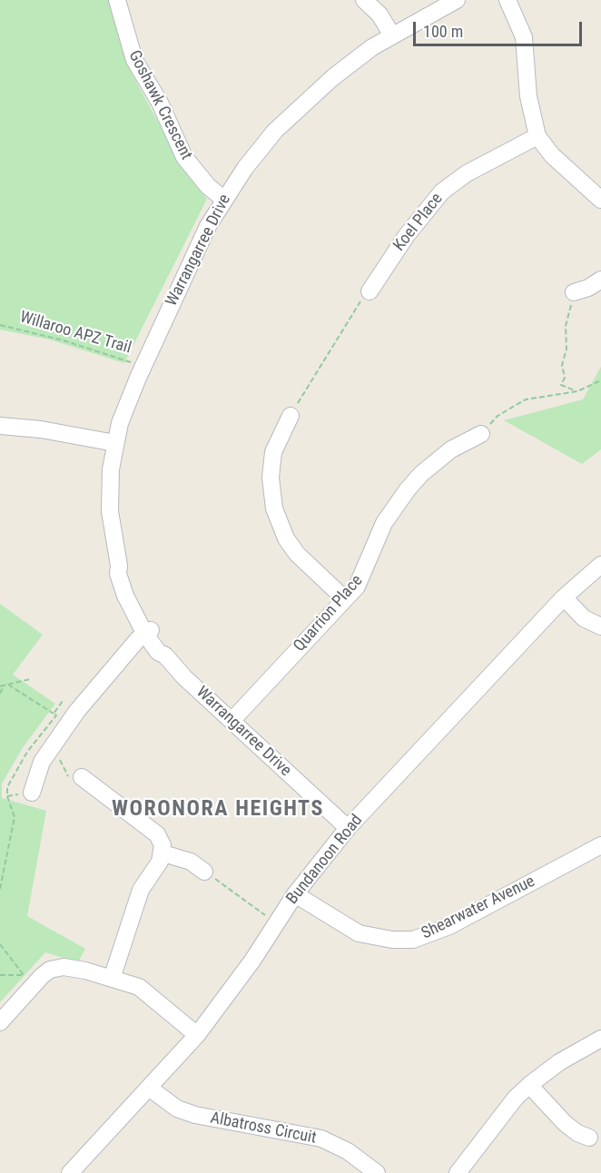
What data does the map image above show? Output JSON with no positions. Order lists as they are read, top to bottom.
{
  "streets": {
    "street": [
      "Goshawk Crescent",
      "Koel Place",
      "Warrangarree Drive",
      "Quarrion Place",
      "Bundanoon Road",
      "Shearwater Avenue",
      "Albatross Circuit"
    ],
    "path": ["Willaroo APZ Trail"]
  },
  "crossings": [
    ["Goshawk Crescent", "Warrangarree Drive"],
    ["Warrangarree Drive", "Willaroo APZ Trail"],
    ["Warrangarree Drive", "Quarrion Place"],
    ["Warrangarree Drive", "Bundanoon Road"],
    ["Bundanoon Road", "Shearwater Avenue"],
    ["Bundanoon Road", "Albatross Circuit"]
  ],
  "districts": ["WORONORA HEIGHTS"],
  "scale_bar": "100 m"
}
